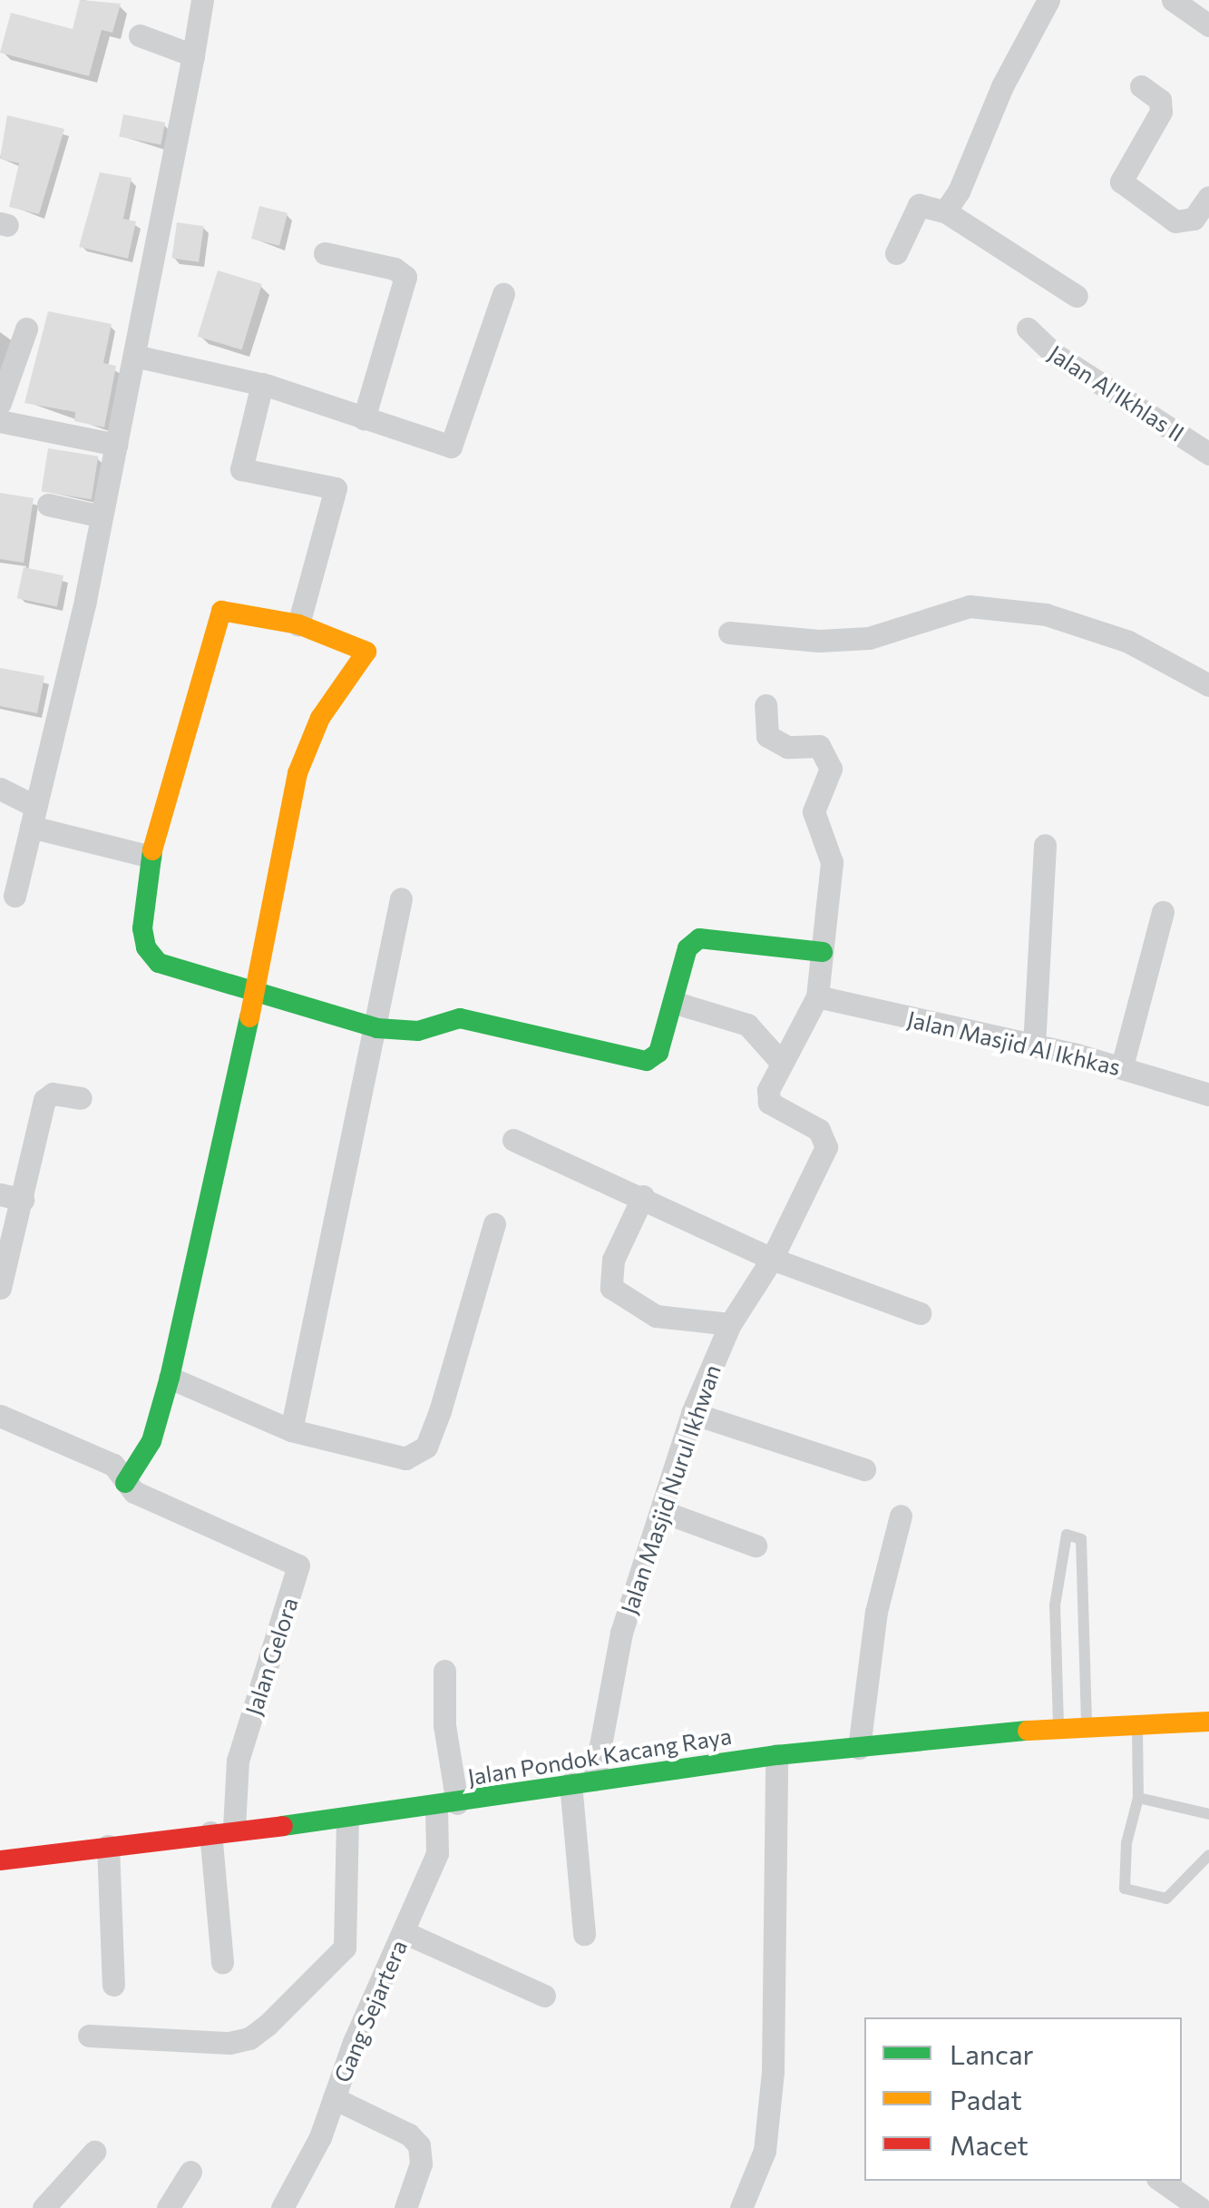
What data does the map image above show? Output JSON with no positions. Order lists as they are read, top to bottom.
{
  "streets": {
    "street": [
      "Jalan Al'Ikhlas II",
      "Jalan Masjid Al Ikhkas",
      "Jalan Masjid Nurul Ikhwan",
      "Jalan Gelora",
      "Jalan Pondok Kacang Raya",
      "Gang Sejartera"
    ]
  },
  "crossings": [
    ["Jalan Masjid Al Ikhkas", "Jalan Masjid Nurul Ikhwan"],
    ["Jalan Masjid Nurul Ikhwan", "Jalan Pondok Kacang Raya"],
    ["Jalan Gelora", "Jalan Pondok Kacang Raya"],
    ["Jalan Pondok Kacang Raya", "Gang Sejartera"]
  ],
  "legend": ["Lancar", "Padat", "Macet"]
}
